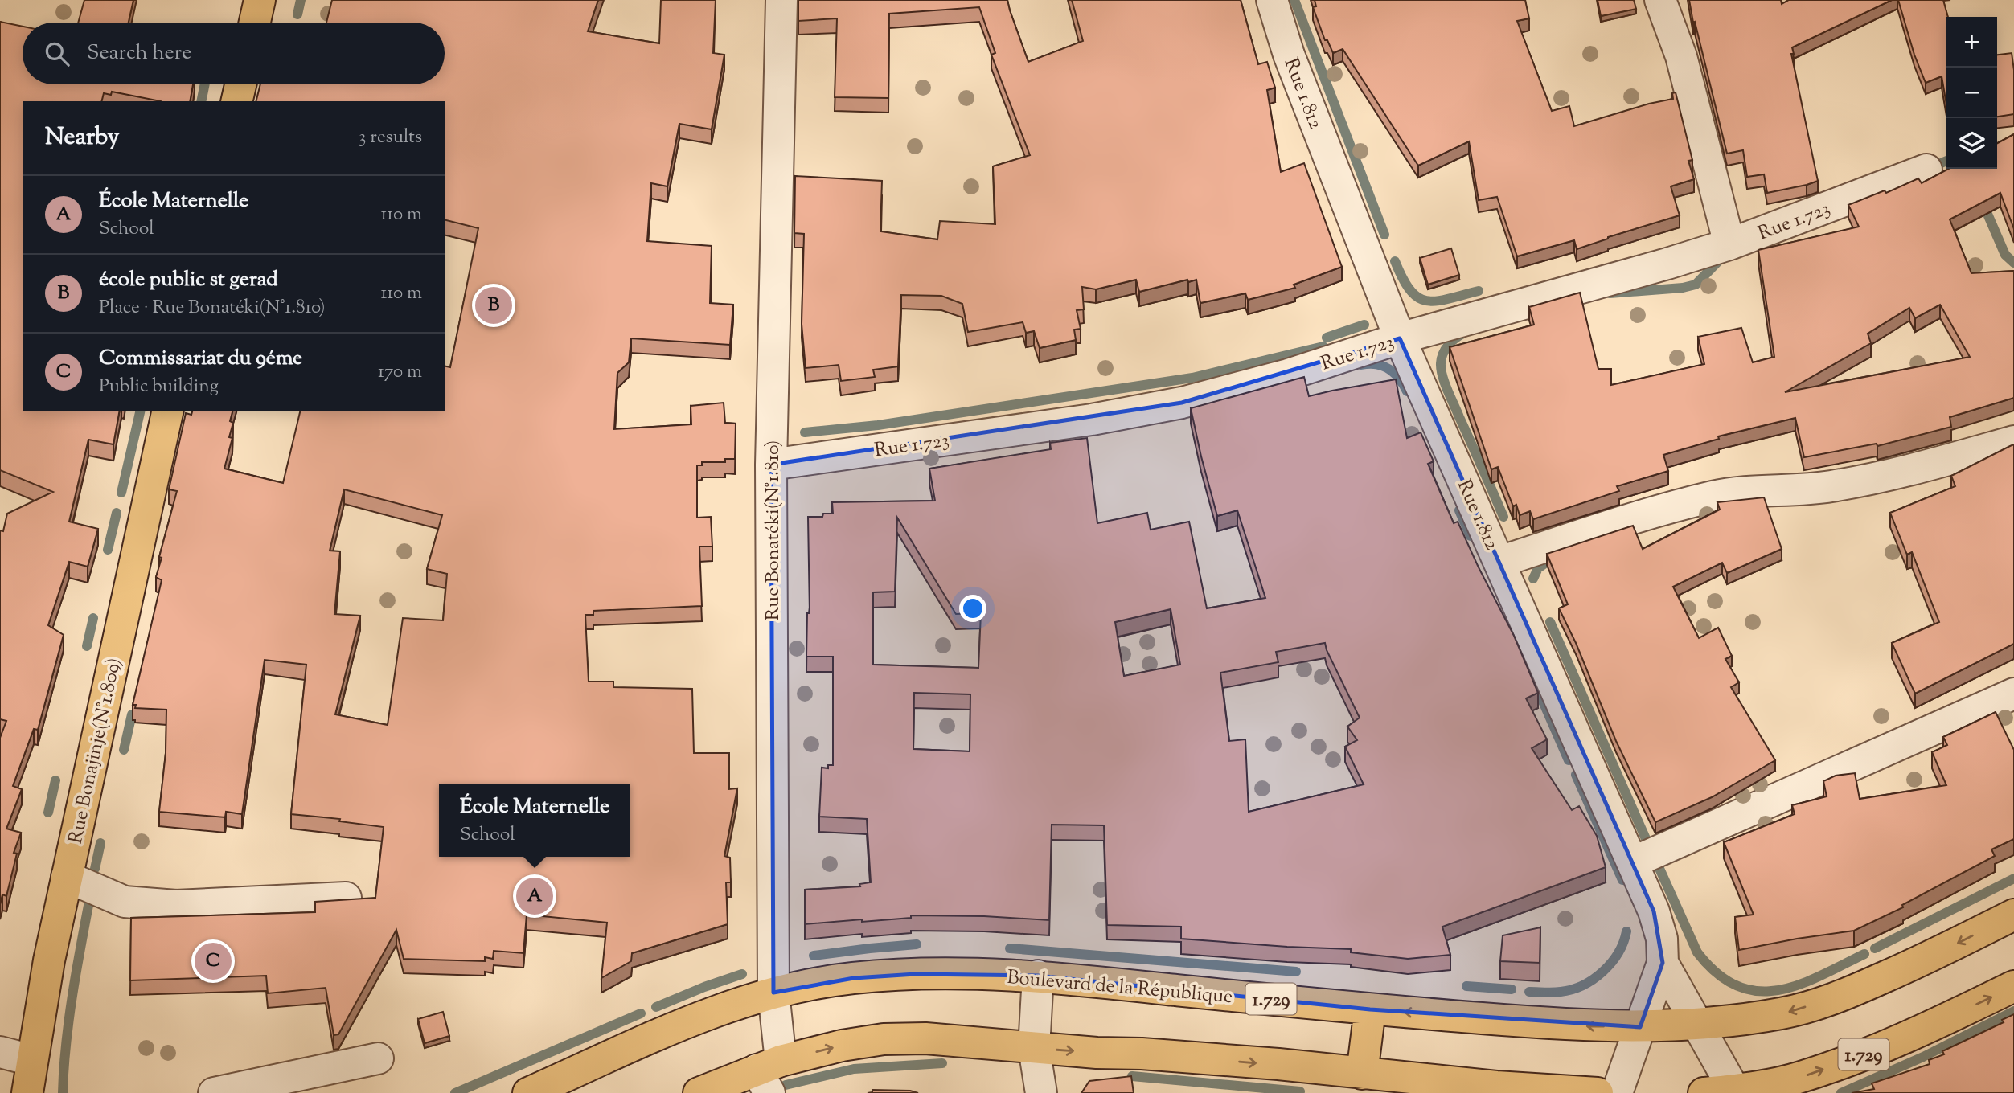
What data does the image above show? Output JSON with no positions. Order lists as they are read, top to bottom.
{
  "streets": {
    "main road": ["Rue Bonajinje(N°1.809)", "Boulevard de la République", "1.729"],
    "street": ["Rue 1.812", "Rue 1.723", "Rue Bonatéki(N°1.810)"]
  },
  "crossings": [
    ["Rue 1.812", "Rue 1.723"],
    ["Rue 1.812", "Boulevard de la République"],
    ["Rue 1.723", "Rue Bonatéki(N°1.810)"],
    ["Rue Bonatéki(N°1.810)", "Boulevard de la République"]
  ],
  "page": {
    "map_buttons": ["+", "−"],
    "search": "Search here",
    "heading": ["Nearby", "3 results"],
    "list": [
      {
        "mark": "A",
        "name": "École Maternelle",
        "note": "School",
        "value": "110 m"
      },
      {
        "mark": "B",
        "name": "école public st gerad",
        "note": "Place · Rue Bonatéki(N°1.810)",
        "value": "110 m"
      },
      {
        "mark": "C",
        "name": "Commissariat du 9éme",
        "note": "Public building",
        "value": "170 m"
      }
    ],
    "pins": ["B", "A", "C"],
    "popup": ["École Maternelle", "School"]
  }
}
